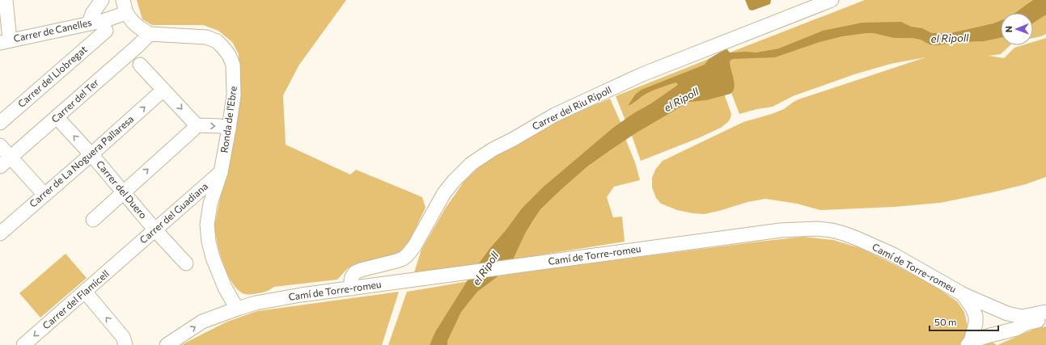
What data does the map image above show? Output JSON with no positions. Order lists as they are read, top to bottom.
{
  "streets": {
    "street": [
      "Carrer de Canelles",
      "Carrer del Llobregat",
      "Carrer del Ter",
      "Carrer del Riu Ripoll",
      "Ronda de l'Ebre",
      "Carrer de La Noguera Pallaresa",
      "Carrer del Duero",
      "Carrer del Guadiana",
      "Camí de Torre-romeu",
      "Carrer del Flamicell"
    ]
  },
  "crossings": [
    ["Carrer de Canelles", "Carrer del Llobregat"],
    ["Carrer del Ter", "Ronda de l'Ebre"],
    ["Carrer del Ter", "Carrer del Duero"],
    ["Carrer del Riu Ripoll", "Camí de Torre-romeu"],
    ["Ronda de l'Ebre", "Carrer del Guadiana"],
    ["Ronda de l'Ebre", "Camí de Torre-romeu"],
    ["Carrer de La Noguera Pallaresa", "Carrer del Duero"],
    ["Carrer del Duero", "Carrer del Guadiana"],
    ["Carrer del Guadiana", "Carrer del Flamicell"]
  ],
  "one_way": ["Carrer del Flamicell"],
  "water": ["el Ripoll"],
  "scale_bar": "50 m",
  "north": "left"
}
